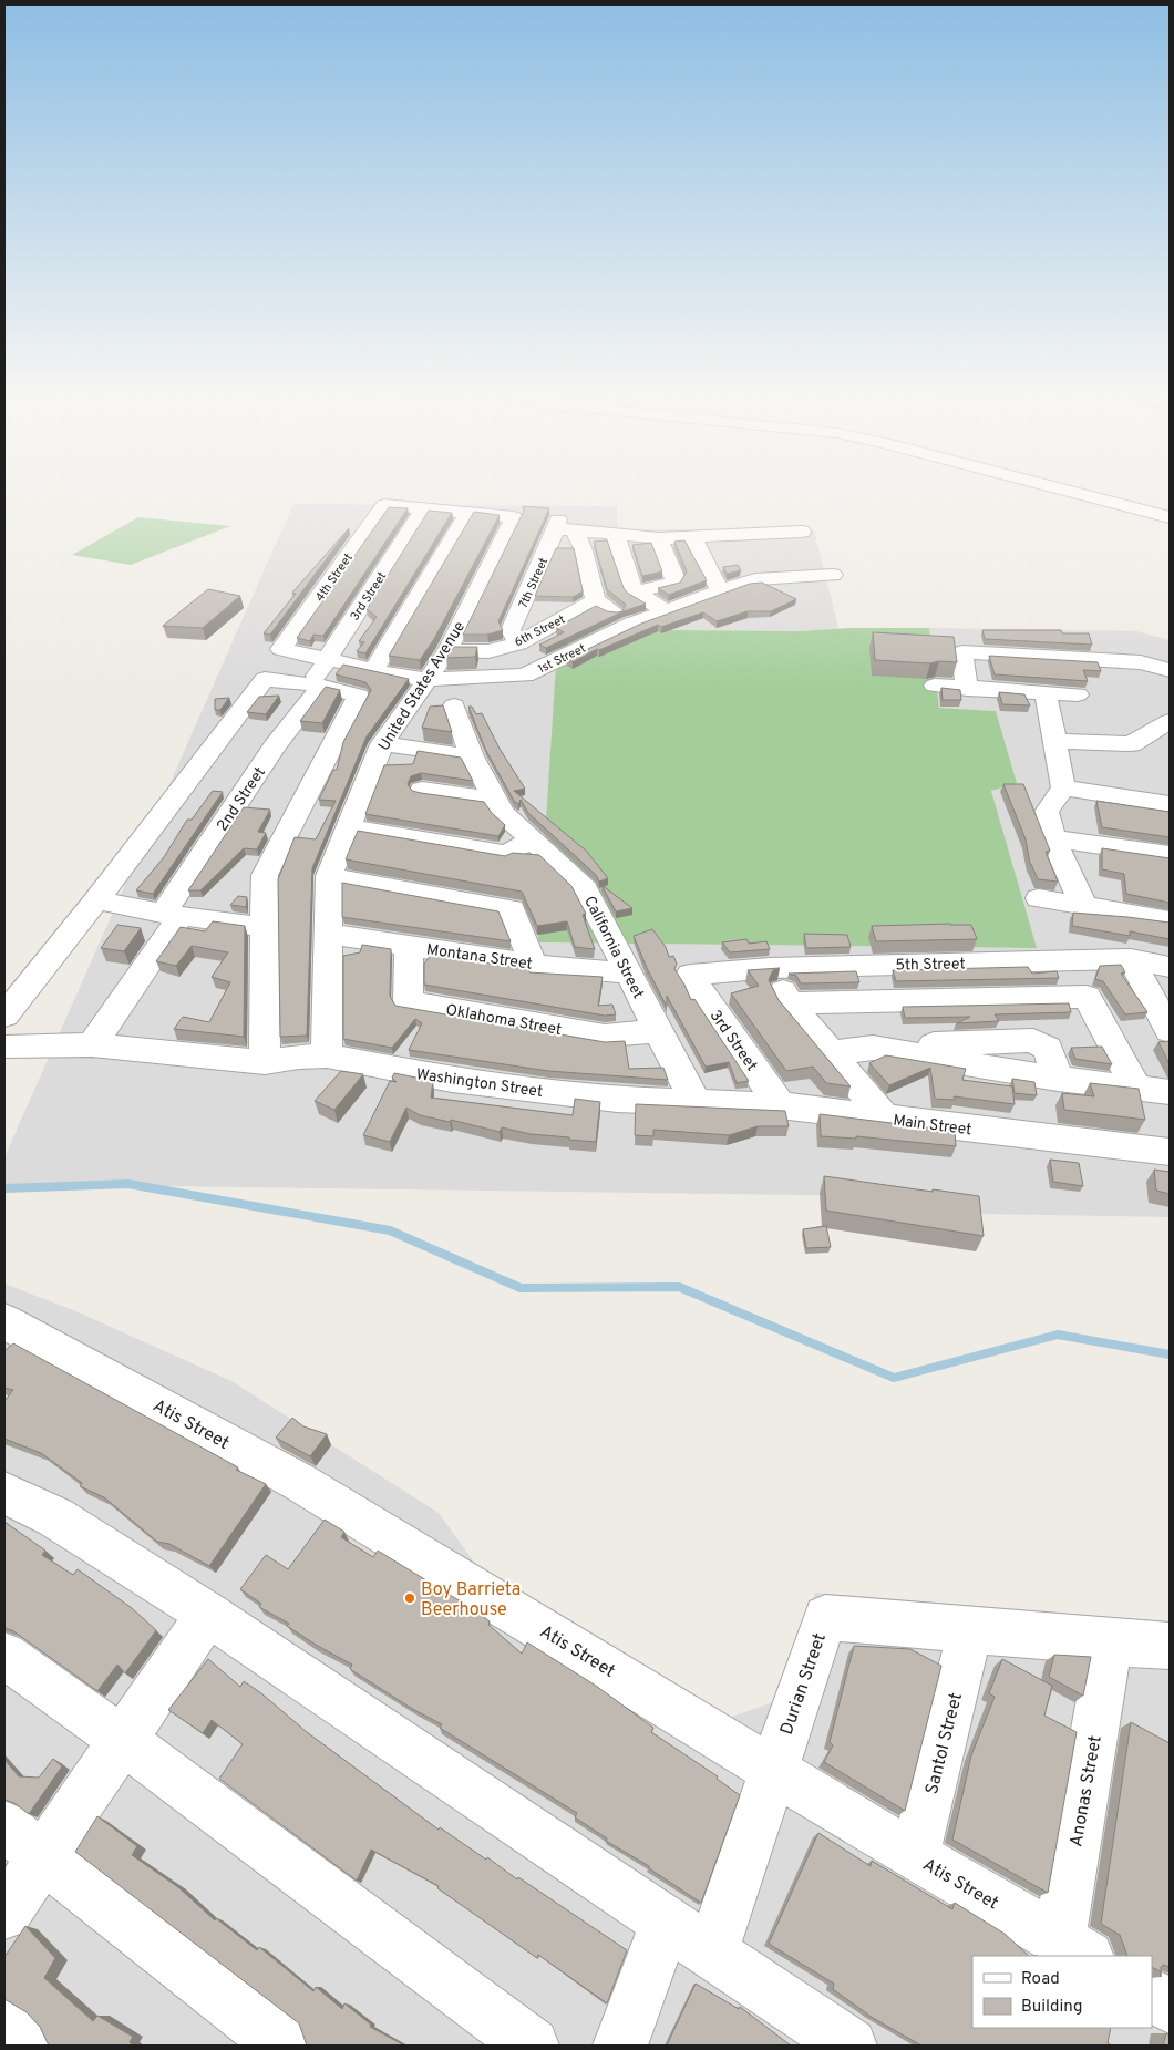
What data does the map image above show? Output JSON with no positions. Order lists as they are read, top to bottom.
{
  "streets": {
    "street": [
      "4th Street",
      "7th Street",
      "3rd Street",
      "6th Street",
      "1st Street",
      "United States Avenue",
      "2nd Street",
      "California Street",
      "Montana Street",
      "5th Street",
      "Oklahoma Street",
      "Washington Street",
      "Main Street",
      "Atis Street",
      "Durian Street",
      "Santol Street",
      "Anonas Street"
    ]
  },
  "crossings": [
    ["4th Street", "3rd Street"],
    ["4th Street", "1st Street"],
    ["7th Street", "6th Street"],
    ["3rd Street", "1st Street"],
    ["3rd Street", "2nd Street"],
    ["3rd Street", "5th Street"],
    ["3rd Street", "Main Street"],
    ["6th Street", "United States Avenue"],
    ["1st Street", "United States Avenue"],
    ["United States Avenue", "Montana Street"],
    ["United States Avenue", "Washington Street"],
    ["2nd Street", "Washington Street"],
    ["California Street", "Montana Street"],
    ["California Street", "Oklahoma Street"],
    ["California Street", "Washington Street"],
    ["California Street", "Main Street"],
    ["Montana Street", "Oklahoma Street"],
    ["Washington Street", "Main Street"],
    ["Atis Street", "Durian Street"],
    ["Atis Street", "Santol Street"],
    ["Atis Street", "Anonas Street"],
    ["Durian Street", "Santol Street"],
    ["Durian Street", "Anonas Street"]
  ],
  "places": ["Boy Barrieta Beerhouse"],
  "legend": ["Road", "Building"]
}
